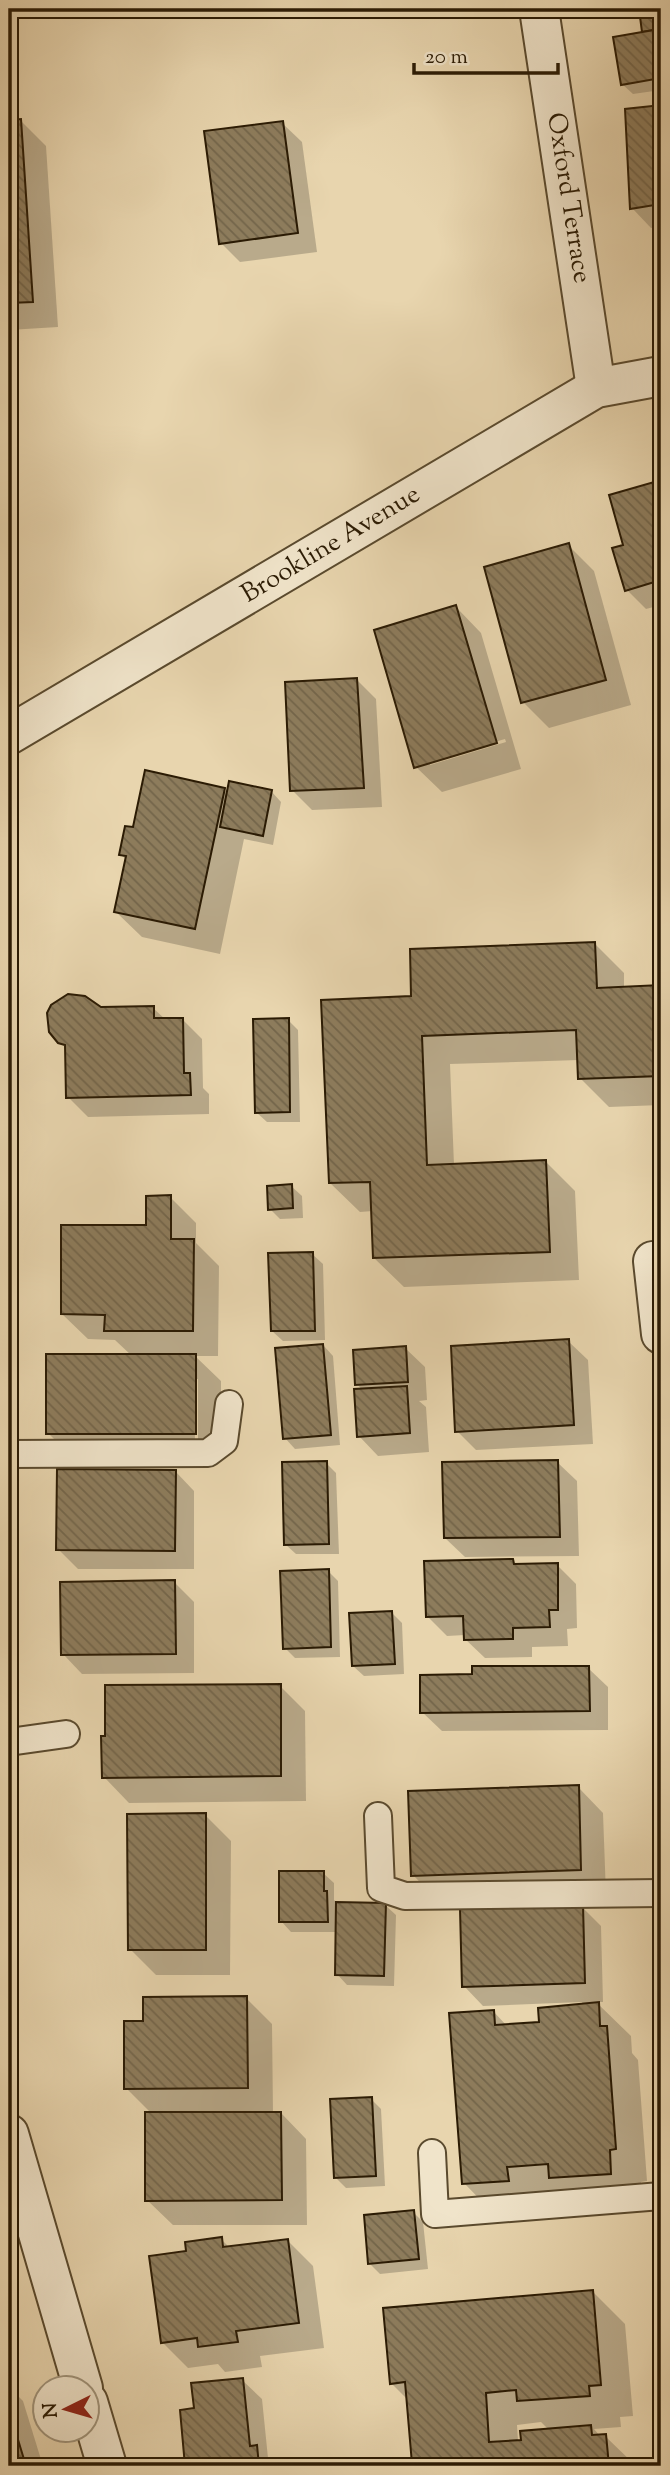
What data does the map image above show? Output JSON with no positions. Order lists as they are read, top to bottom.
{
  "streets": {
    "street": ["Oxford Terrace", "Brookline Avenue"]
  },
  "crossings": [
    ["Oxford Terrace", "Brookline Avenue"]
  ],
  "scale_bar": "20 m",
  "north": "left"
}
